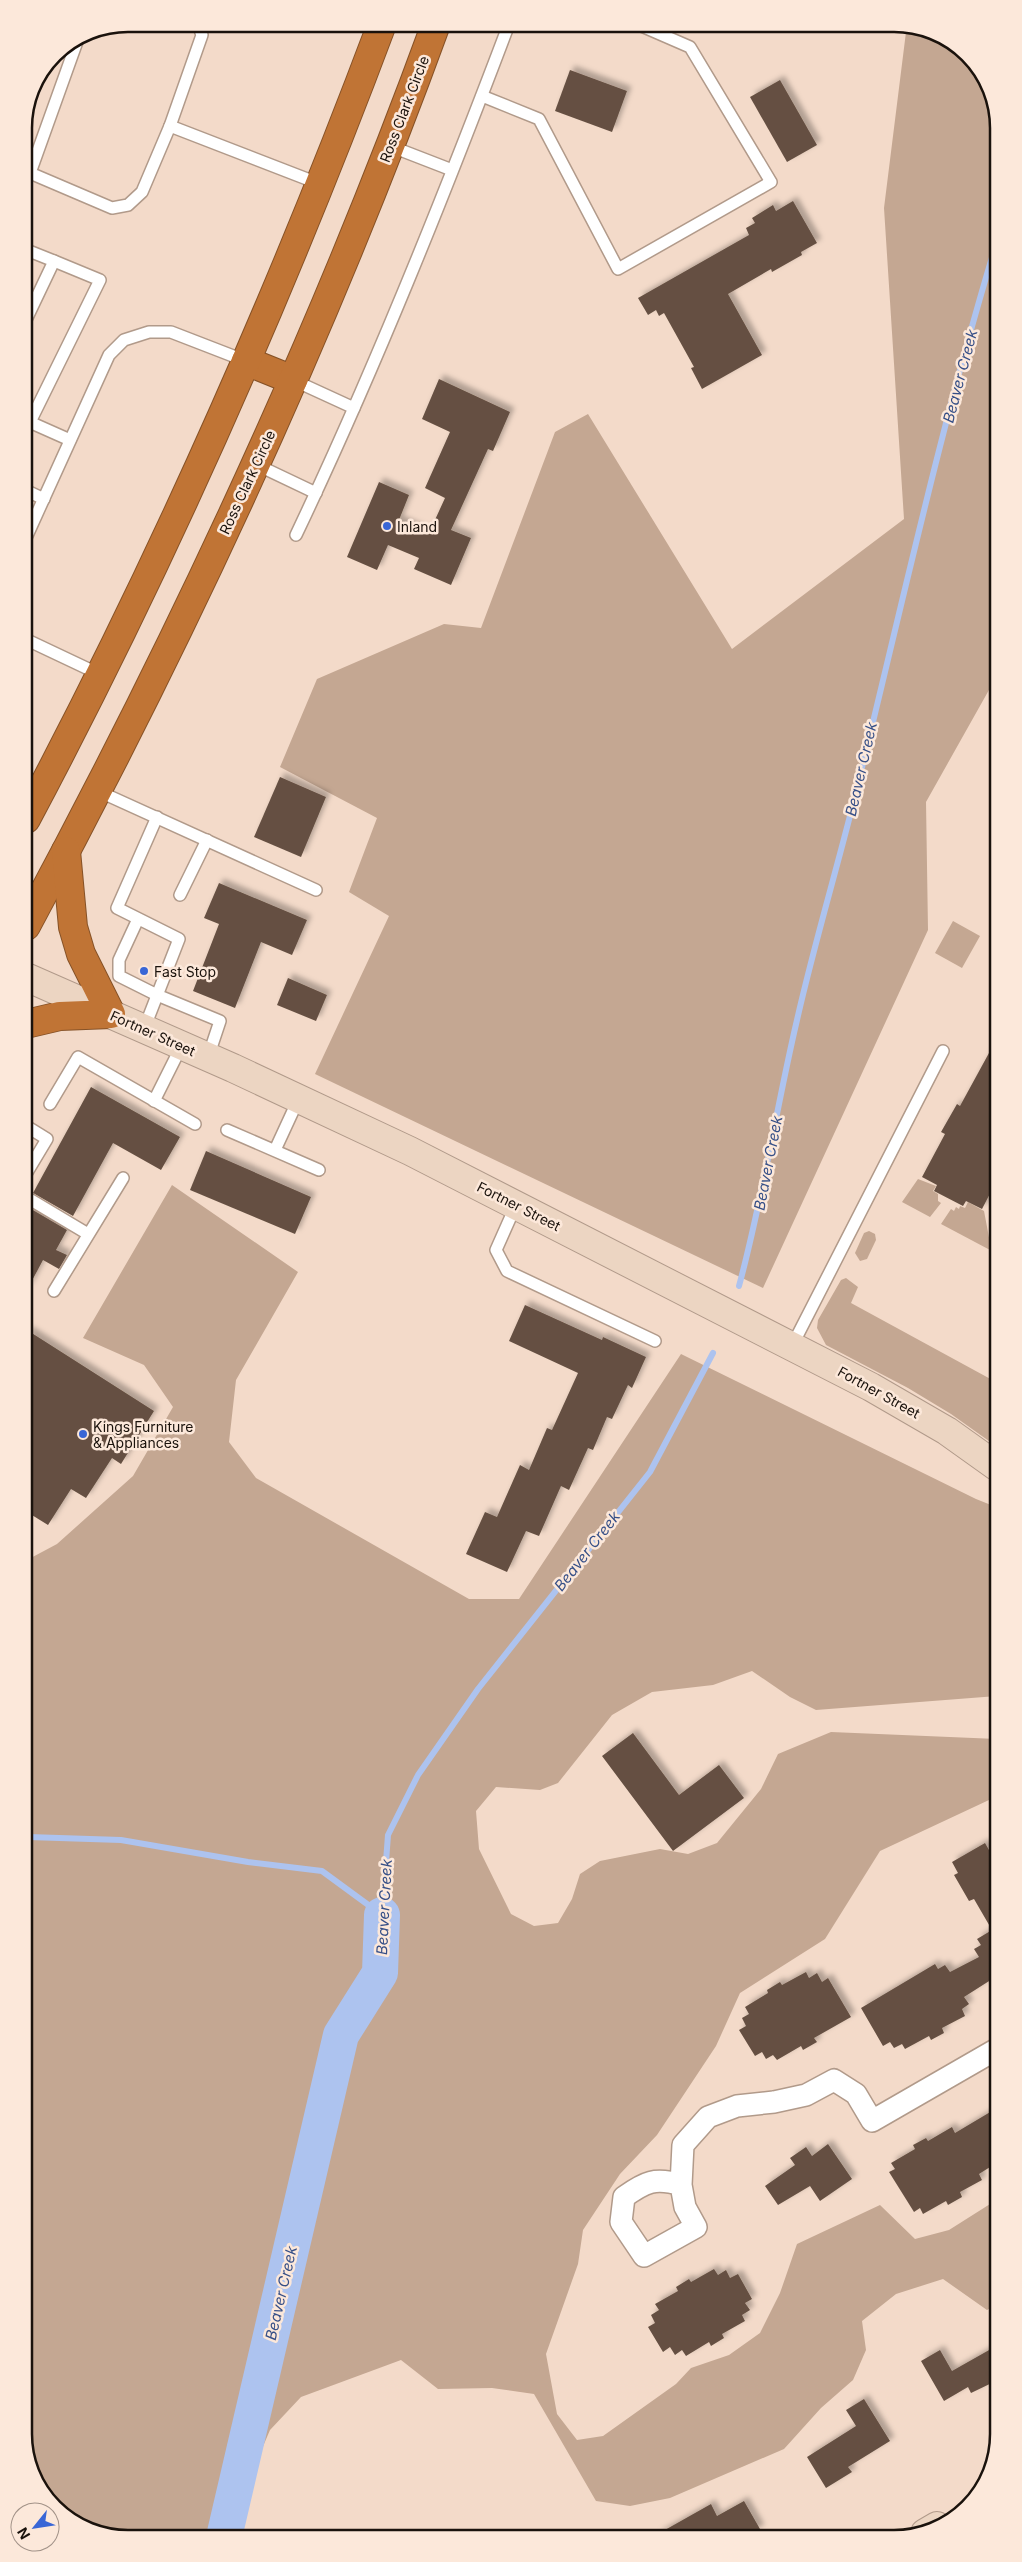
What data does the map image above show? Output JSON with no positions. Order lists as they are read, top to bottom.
{
  "streets": {
    "highway": ["Ross Clark Circle"],
    "street": ["Fortner Street"]
  },
  "water": ["Beaver Creek"],
  "places": ["Inland", "Fast Stop", "Kings Furniture & Appliances"],
  "north": "bottom left"
}
